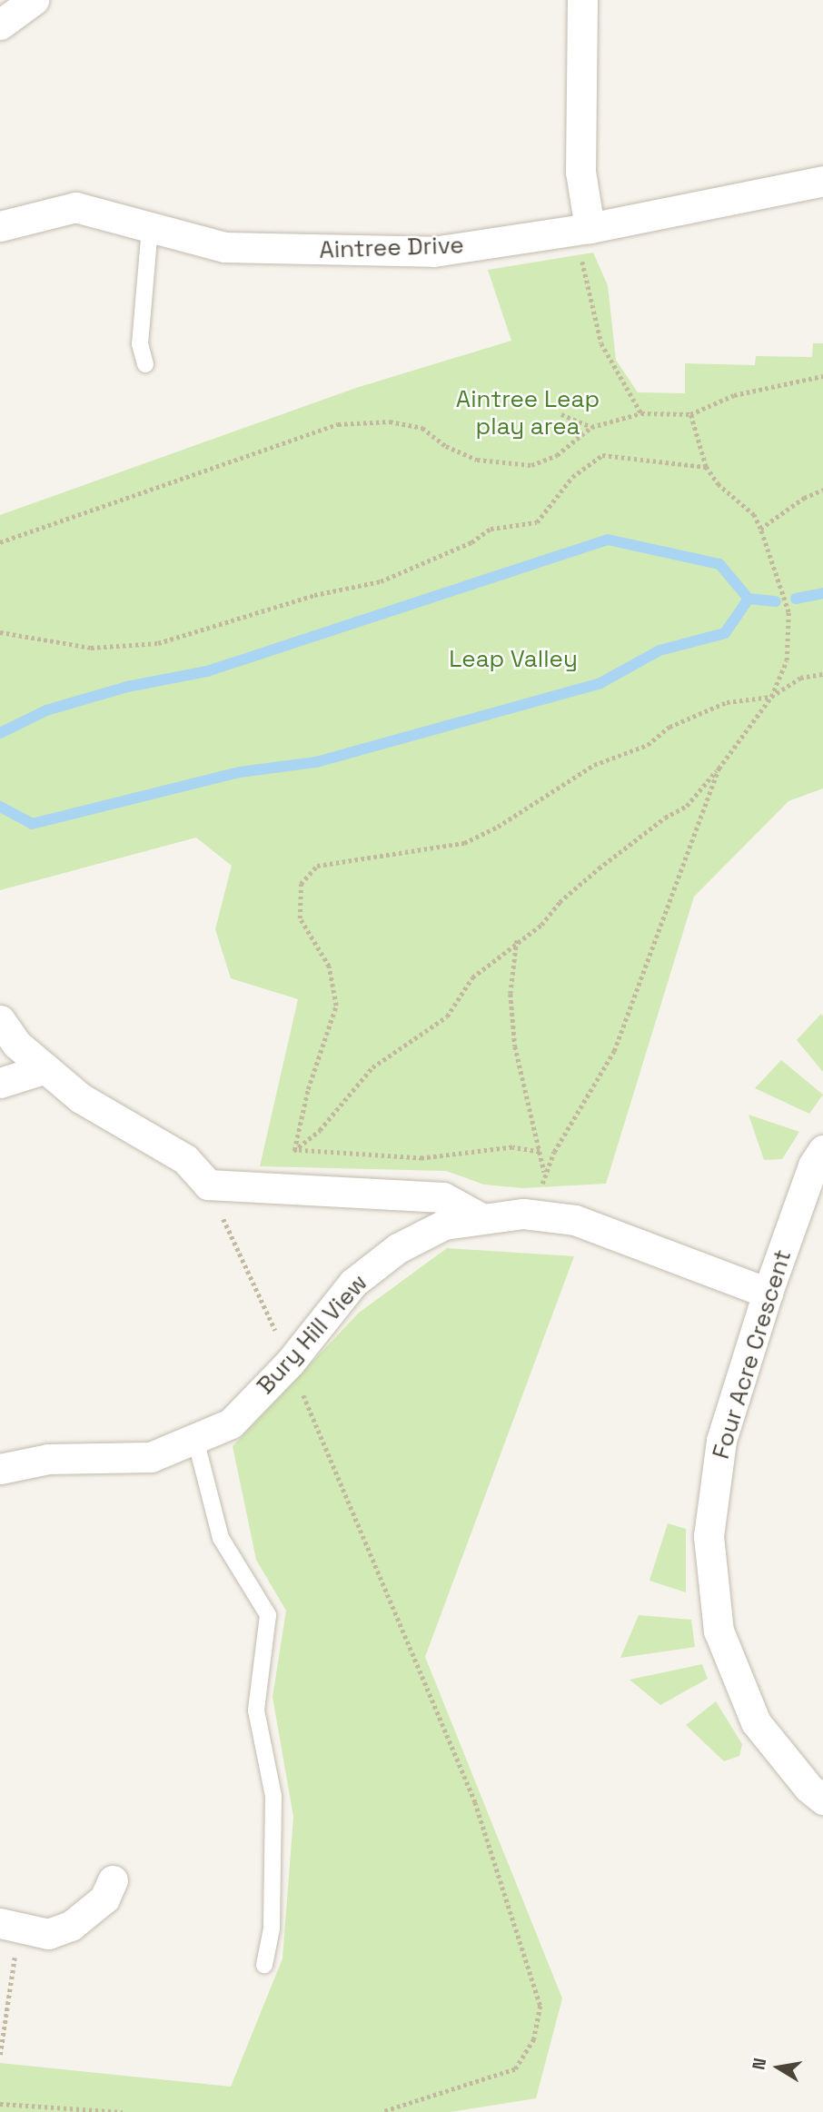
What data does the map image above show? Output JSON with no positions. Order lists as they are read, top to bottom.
{
  "streets": {
    "street": ["Aintree Drive", "Bury Hill View", "Four Acre Crescent"]
  },
  "crossings": [
    ["Bury Hill View", "Four Acre Crescent"]
  ],
  "parks": ["Aintree Leap play area", "Leap Valley"],
  "north": "left"
}
